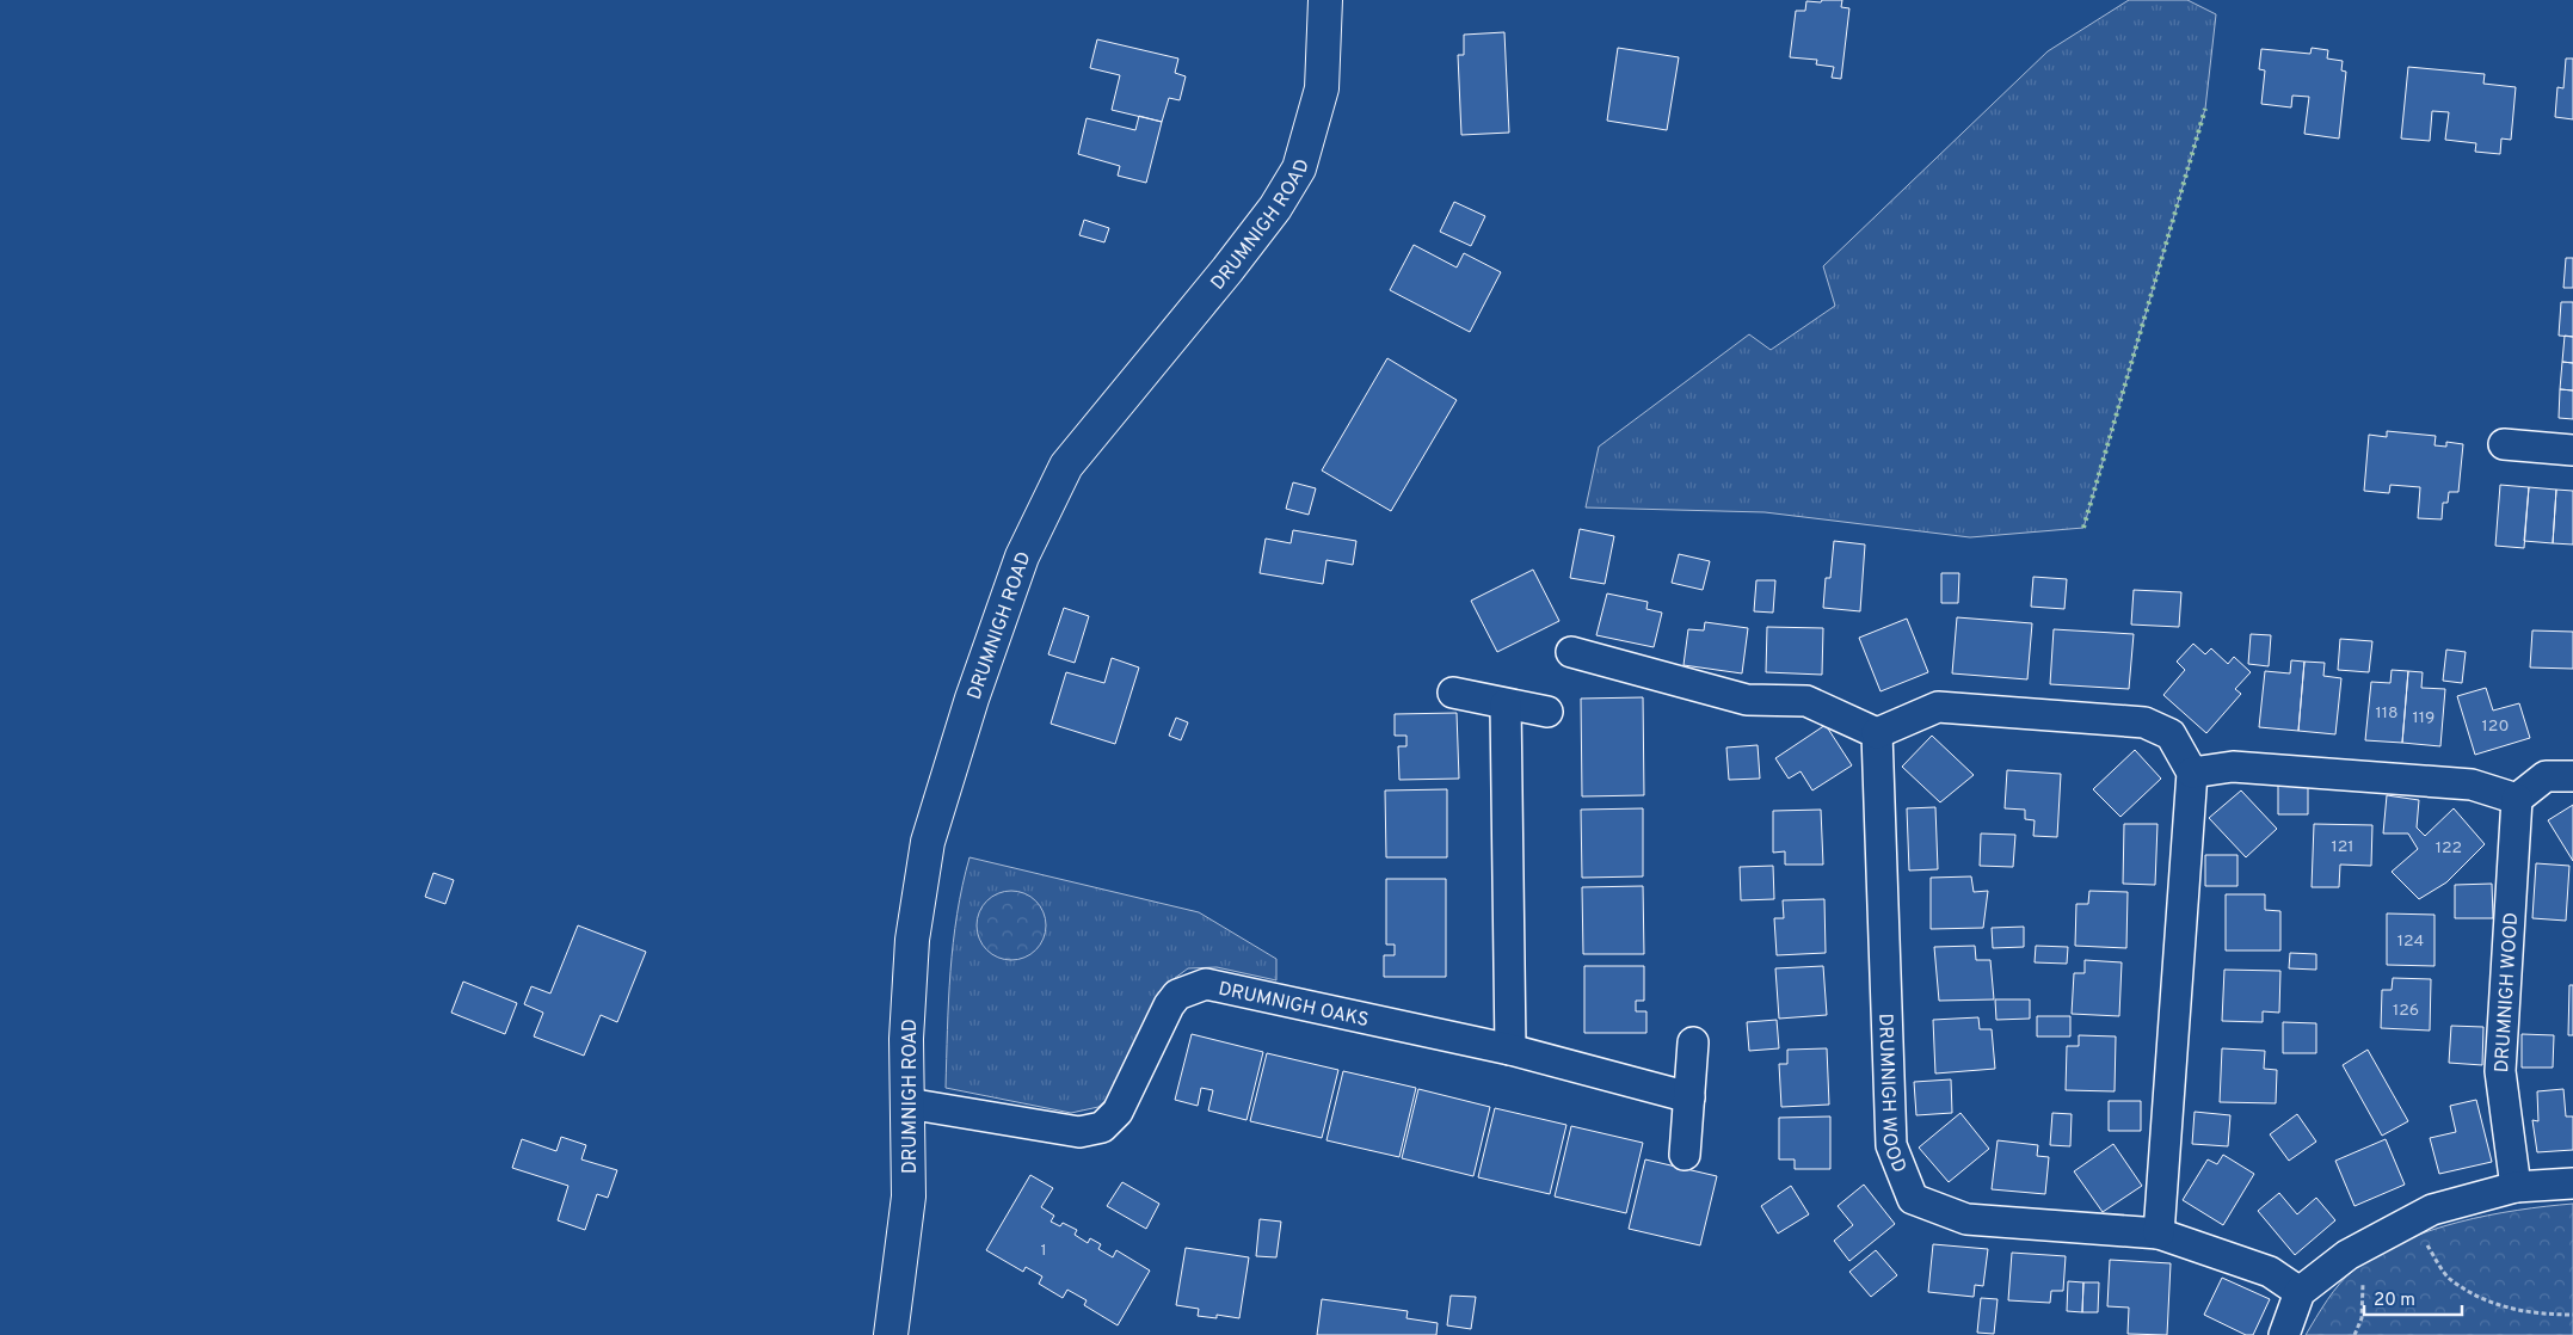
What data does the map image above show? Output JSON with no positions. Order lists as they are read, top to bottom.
{
  "streets": {
    "main road": ["DRUMNIGH ROAD"],
    "street": ["DRUMNIGH WOOD", "DRUMNIGH OAKS"]
  },
  "crossings": [
    ["DRUMNIGH ROAD", "DRUMNIGH OAKS"]
  ],
  "house_numbers": [
    "118",
    "119",
    "120",
    "121",
    "122",
    "124",
    "126",
    "1"
  ],
  "scale_bar": "20 m"
}
